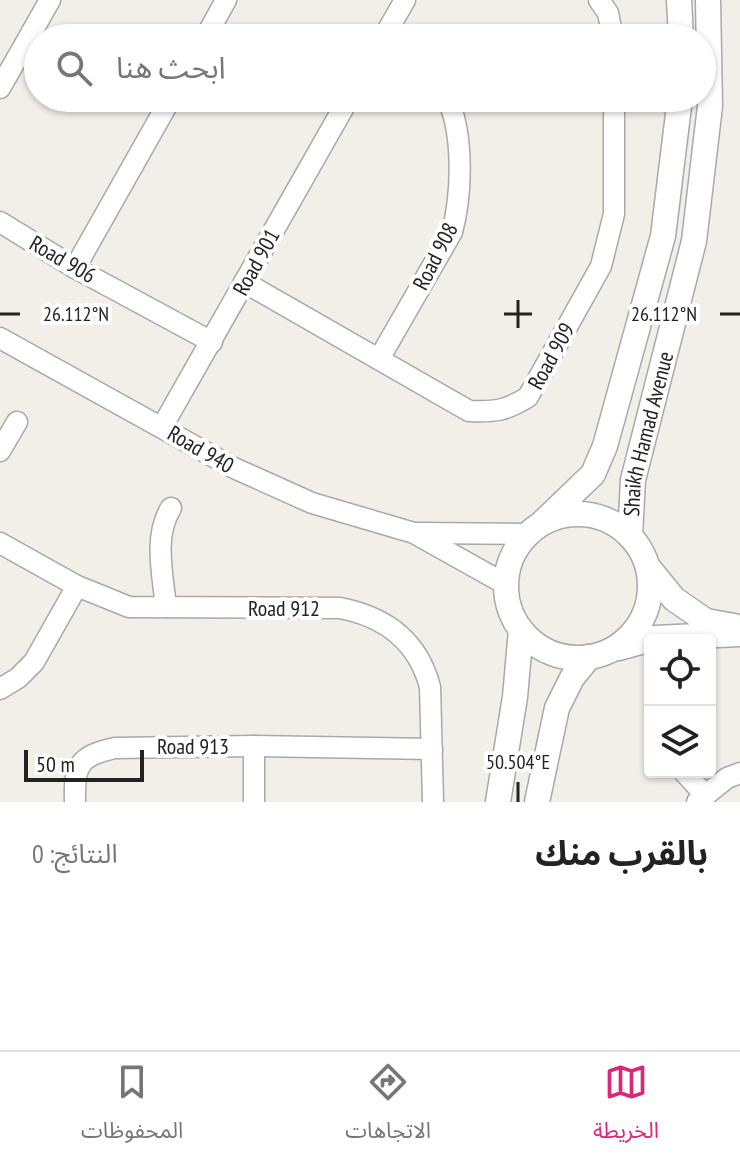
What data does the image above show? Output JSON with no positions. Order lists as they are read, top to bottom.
{
  "streets": {
    "street": [
      "Road 908",
      "Road 906",
      "Road 901",
      "Road 909",
      "Shaikh Hamad Avenue",
      "Road 940",
      "Road 912",
      "Road 913"
    ]
  },
  "crossings": [
    ["Road 908", "Road 909"],
    ["Road 906", "Road 901"],
    ["Road 901", "Road 909"],
    ["Road 901", "Road 940"],
    ["Shaikh Hamad Avenue", "Road 940"],
    ["Road 912", "Road 913"]
  ],
  "scale_bar": "50 m",
  "page": {
    "search": "ابحث هنا",
    "scale": "50 m",
    "heading": ["بالقرب منك", "النتائج: 0"],
    "nav": ["الخريطة", "الاتجاهات", "المحفوظات"]
  },
  "coordinates": ["26.112°N", "50.504°E"]
}
